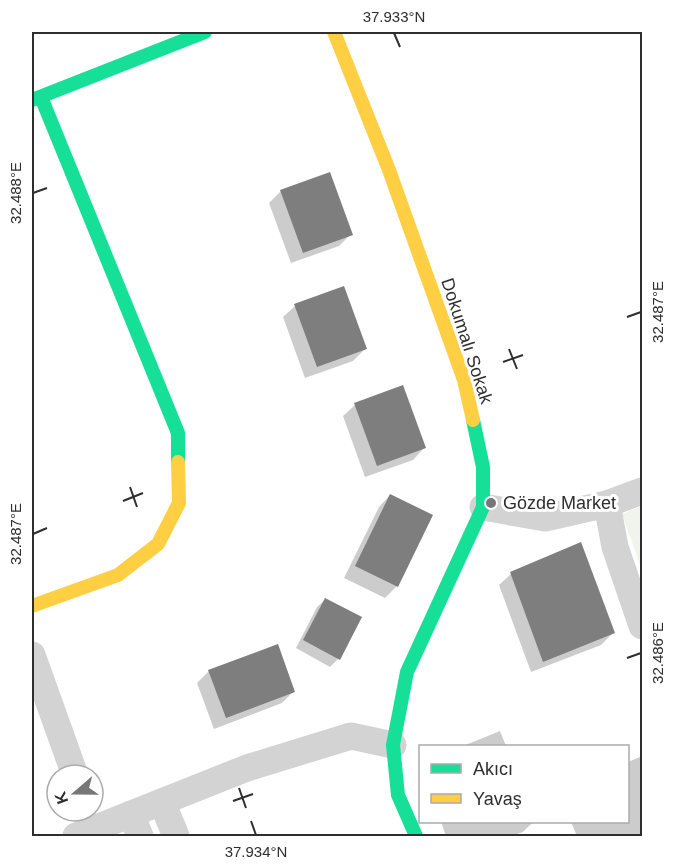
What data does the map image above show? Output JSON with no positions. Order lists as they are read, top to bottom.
{
  "streets": {
    "street": ["Dokumalı Sokak"]
  },
  "places": ["Gözde Market"],
  "legend": ["Akıcı", "Yavaş"],
  "north": "left",
  "coordinates": [
    "37.933°N",
    "32.488°E",
    "32.487°E",
    "32.486°E",
    "37.934°N"
  ]
}
